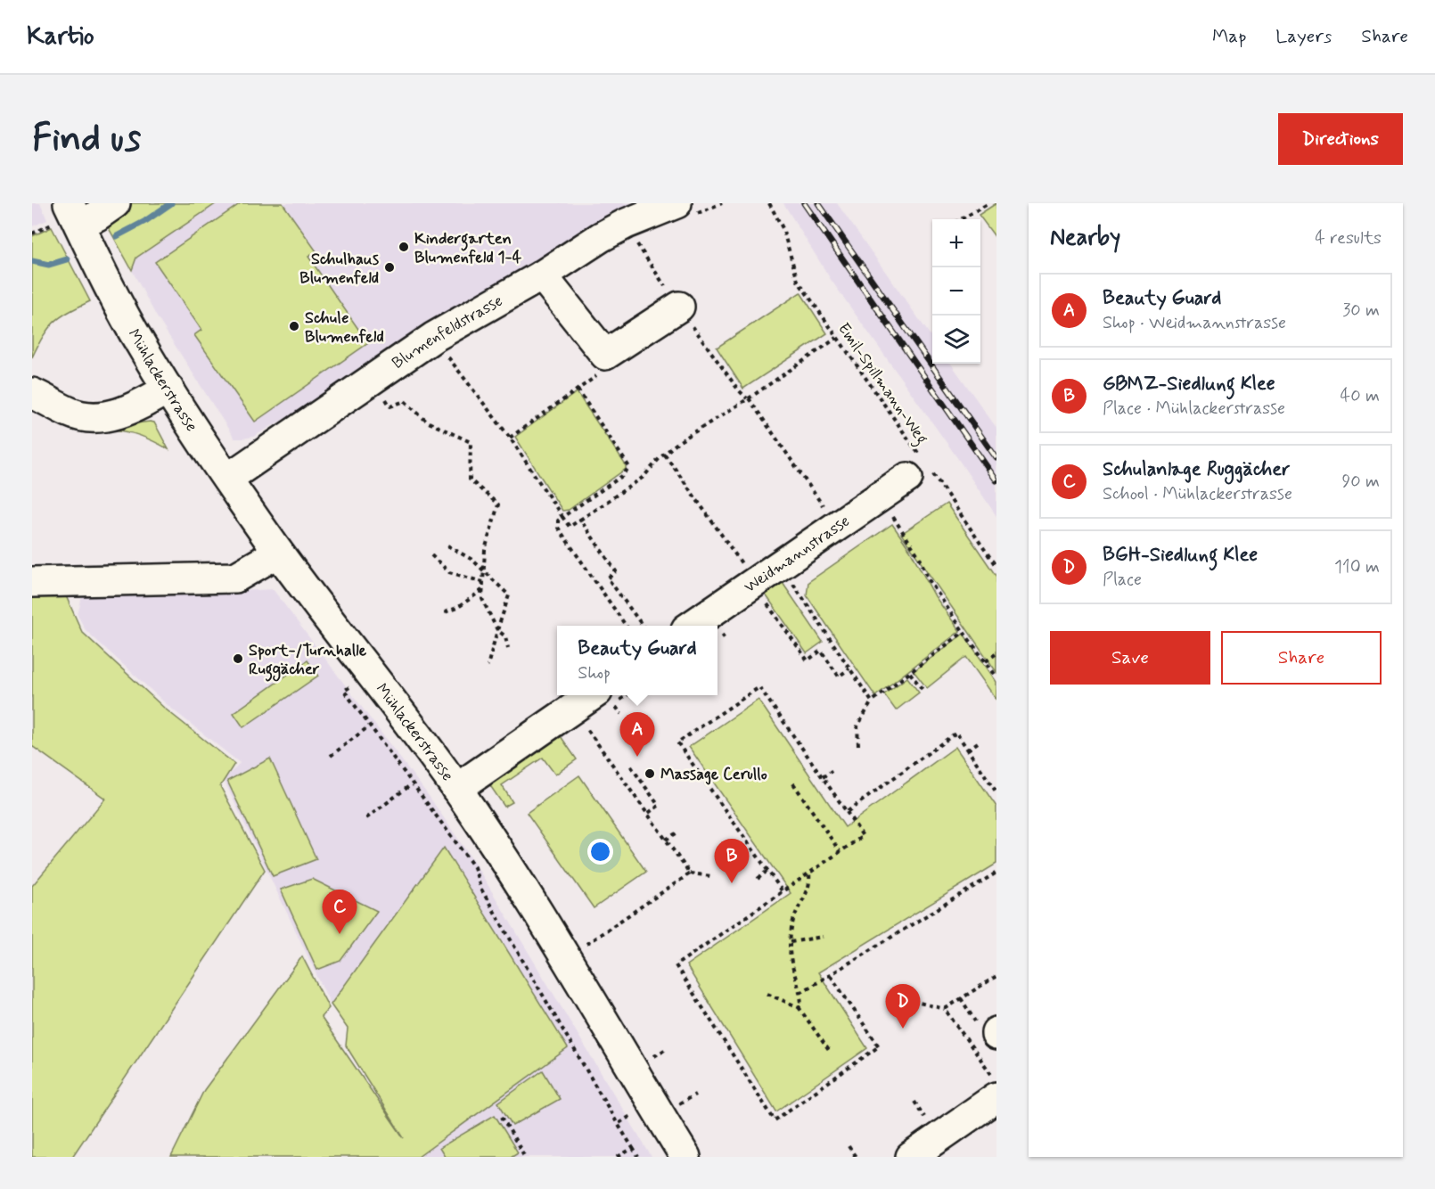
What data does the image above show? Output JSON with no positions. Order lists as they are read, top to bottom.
{
  "streets": {
    "street": ["Blumenfeldstrasse", "Mühlackerstrasse", "Weidmannstrasse"],
    "path": ["Emil-Spillmann-Weg"]
  },
  "crossings": [
    ["Blumenfeldstrasse", "Mühlackerstrasse"],
    ["Emil-Spillmann-Weg", "Weidmannstrasse"]
  ],
  "places": [
    "Kindergarten Blumenfeld 1-4",
    "Schulhaus Blumenfeld",
    "Schule Blumenfeld",
    "Sport-/Turnhalle Ruggächer",
    "Massage Cerullo"
  ],
  "page": {
    "header": "Kartio",
    "nav": ["Map", "Layers", "Share"],
    "buttons": [
      "Directions",
      ["Save", "Share"]
    ],
    "title": "Find us",
    "heading": ["Nearby", "4 results"],
    "map_buttons": ["+", "−"],
    "list": [
      {
        "mark": "A",
        "name": "Beauty Guard",
        "note": "Shop · Weidmannstrasse",
        "value": "30 m"
      },
      {
        "mark": "B",
        "name": "GBMZ-Siedlung Klee",
        "note": "Place · Mühlackerstrasse",
        "value": "40 m"
      },
      {
        "mark": "C",
        "name": "Schulanlage Ruggächer",
        "note": "School · Mühlackerstrasse",
        "value": "90 m"
      },
      {
        "mark": "D",
        "name": "BGH-Siedlung Klee",
        "note": "Place",
        "value": "110 m"
      }
    ],
    "popup": ["Beauty Guard", "Shop"],
    "pins": [
      "A",
      "B",
      "C",
      "D"
    ]
  }
}
